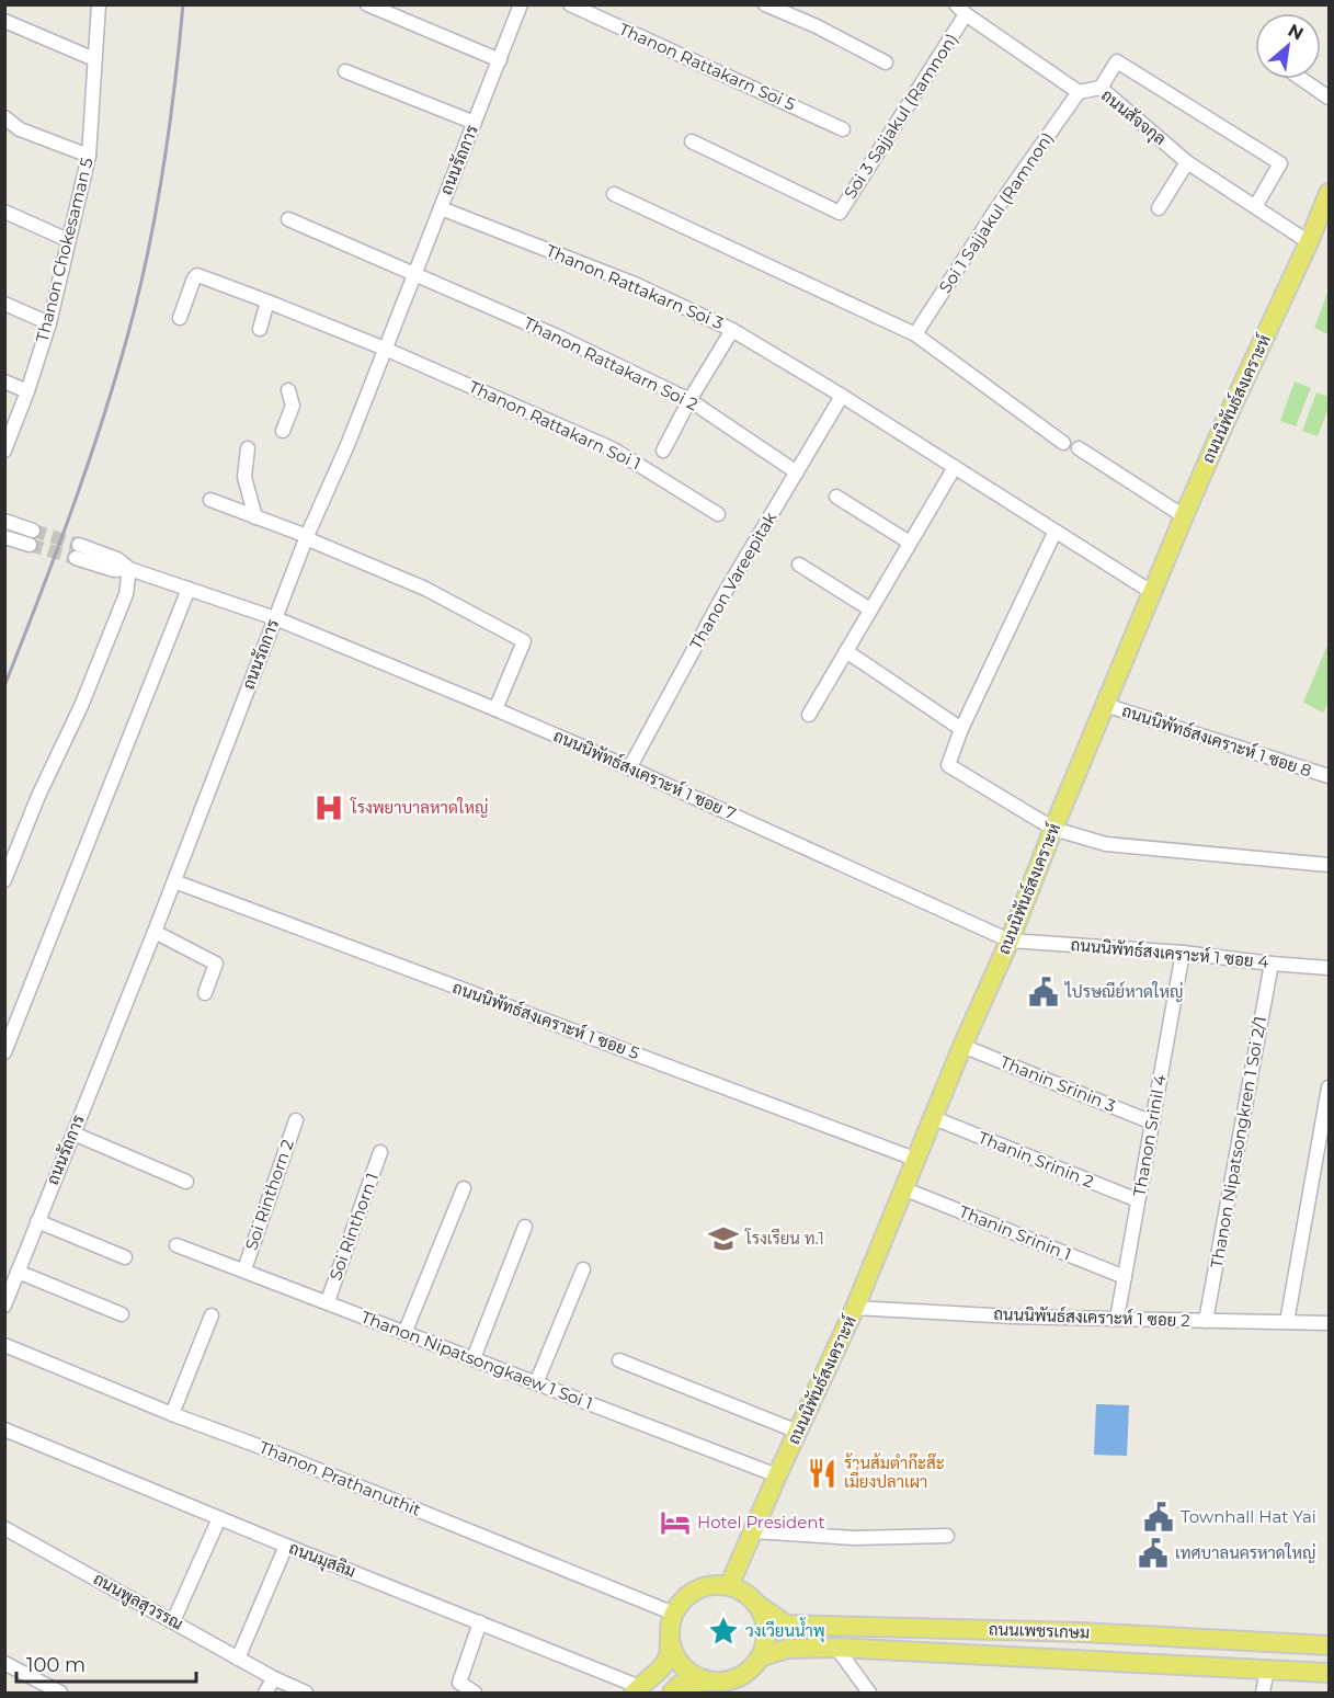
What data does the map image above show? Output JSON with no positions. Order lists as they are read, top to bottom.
{
  "streets": {
    "main road": ["ถนนนิพันธ์สงเคราะห์", "ถนนเพชรเกษม"],
    "street": [
      "Thanon Rattakarn Soi 5",
      "Soi 3 Sajjakul (Ramnon)",
      "ถนนสัจจกุล",
      "ถนนรัถการ",
      "Soi 1 Sajjakul (Ramnon)",
      "Thanon Chokesaman 5",
      "Thanon Rattakarn Soi 3",
      "Thanon Rattakarn Soi 2",
      "Thanon Rattakarn Soi 1",
      "Thanon Vareepitak",
      "ถนนนิพัทธ์สงเคราะห์ 1 ซอย 8",
      "ถนนนิพัทธ์สงเคราะห์ 1 ซอย 7",
      "ถนนนิพัทธ์สงเคราะห์ 1 ซอย 4",
      "ถนนนิพัทธ์สงเคราะห์ 1 ซอย 5",
      "Thanin Srinin 3",
      "Thanon Srinil 4",
      "Thanon Nipatsongkren 1 Soi 2/1",
      "Thanin Srinin 2",
      "Soi Rinthorn 2",
      "Soi Rinthorn 1",
      "Thanin Srinin 1",
      "ถนนนิพันธ์สงเคราะห์ 1 ซอย 2",
      "Thanon Nipatsongkaew 1 Soi 1",
      "Thanon Prathanuthit",
      "ถนนมุสลิม",
      "ถนนพูลสุวรรณ"
    ]
  },
  "crossings": [
    ["Soi 3 Sajjakul (Ramnon)", "ถนนสัจจกุล"],
    ["ถนนสัจจกุล", "Soi 1 Sajjakul (Ramnon)"],
    ["ถนนสัจจกุล", "ถนนนิพันธ์สงเคราะห์"],
    ["ถนนรัถการ", "Thanon Rattakarn Soi 3"],
    ["ถนนรัถการ", "Thanon Rattakarn Soi 2"],
    ["ถนนรัถการ", "Thanon Rattakarn Soi 1"],
    ["ถนนรัถการ", "ถนนนิพัทธ์สงเคราะห์ 1 ซอย 7"],
    ["ถนนรัถการ", "ถนนนิพัทธ์สงเคราะห์ 1 ซอย 5"],
    ["Thanon Rattakarn Soi 3", "ถนนนิพันธ์สงเคราะห์"],
    ["Thanon Rattakarn Soi 3", "Thanon Vareepitak"],
    ["Thanon Rattakarn Soi 2", "Thanon Vareepitak"],
    ["ถนนนิพันธ์สงเคราะห์", "ถนนนิพัทธ์สงเคราะห์ 1 ซอย 8"],
    ["ถนนนิพันธ์สงเคราะห์", "ถนนนิพัทธ์สงเคราะห์ 1 ซอย 7"],
    ["ถนนนิพันธ์สงเคราะห์", "ถนนนิพัทธ์สงเคราะห์ 1 ซอย 4"],
    ["ถนนนิพันธ์สงเคราะห์", "ถนนนิพัทธ์สงเคราะห์ 1 ซอย 5"],
    ["ถนนนิพันธ์สงเคราะห์", "Thanin Srinin 3"],
    ["ถนนนิพันธ์สงเคราะห์", "Thanin Srinin 2"],
    ["ถนนนิพันธ์สงเคราะห์", "Thanin Srinin 1"],
    ["ถนนนิพันธ์สงเคราะห์", "ถนนนิพันธ์สงเคราะห์ 1 ซอย 2"],
    ["ถนนนิพันธ์สงเคราะห์", "Thanon Nipatsongkaew 1 Soi 1"],
    ["ถนนนิพันธ์สงเคราะห์", "Thanon Prathanuthit"],
    ["ถนนนิพันธ์สงเคราะห์", "ถนนเพชรเกษม"],
    ["Thanon Vareepitak", "ถนนนิพัทธ์สงเคราะห์ 1 ซอย 7"],
    ["ถนนนิพัทธ์สงเคราะห์ 1 ซอย 7", "ถนนนิพัทธ์สงเคราะห์ 1 ซอย 4"],
    ["ถนนนิพัทธ์สงเคราะห์ 1 ซอย 4", "Thanon Srinil 4"],
    ["ถนนนิพัทธ์สงเคราะห์ 1 ซอย 4", "Thanon Nipatsongkren 1 Soi 2/1"],
    ["Thanin Srinin 3", "Thanon Srinil 4"],
    ["Thanon Srinil 4", "Thanin Srinin 2"],
    ["Thanon Srinil 4", "Thanin Srinin 1"],
    ["Thanon Srinil 4", "ถนนนิพันธ์สงเคราะห์ 1 ซอย 2"],
    ["Thanon Nipatsongkren 1 Soi 2/1", "ถนนนิพันธ์สงเคราะห์ 1 ซอย 2"],
    ["Soi Rinthorn 2", "Thanon Nipatsongkaew 1 Soi 1"],
    ["Soi Rinthorn 1", "Thanon Nipatsongkaew 1 Soi 1"],
    ["Thanon Prathanuthit", "ถนนเพชรเกษม"]
  ],
  "places": {
    "hospital": ["โรงพยาบาลหาดใหญ่"],
    "public building": ["ไปรษณีย์หาดใหญ่", "Townhall Hat Yai", "เทศบาลนครหาดใหญ่"],
    "school or university": ["โรงเรียน ท.1"],
    "restaurant": ["ร้านส้มตำก๊ะส๊ะ เมี่ยงปลาเผา"],
    "hotel": ["Hotel President"],
    "place": ["วงเวียนน้ำพุ"]
  },
  "scale_bar": "100 m",
  "north": "top right"
}
